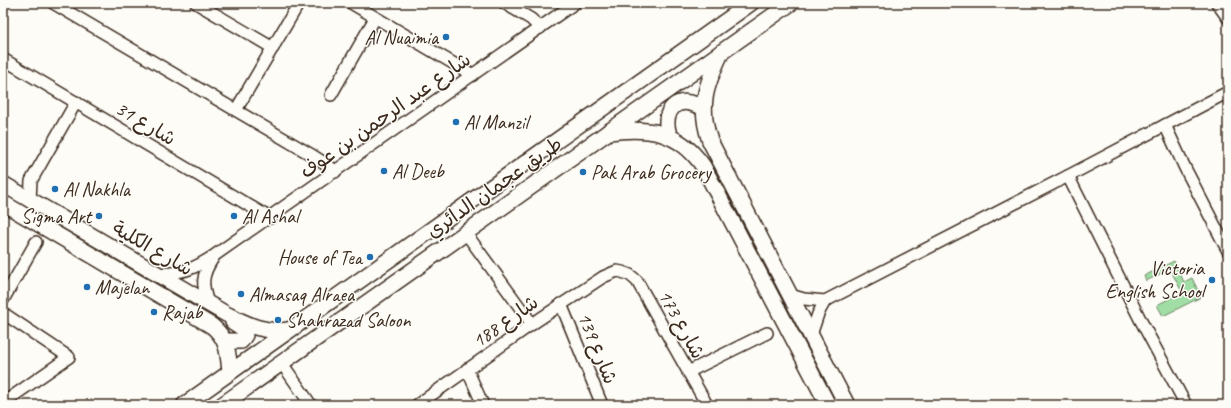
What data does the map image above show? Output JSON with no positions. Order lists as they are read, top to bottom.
{
  "streets": {
    "main road": ["طريق عجمان الدائري", "شارع الكلية"],
    "street": [
      "شارع عبد الرحمن بن عوف",
      "شارع 31",
      "شارع 188",
      "شارع 173",
      "شارع 139"
    ]
  },
  "crossings": [
    ["شارع عبد الرحمن بن عوف", "شارع 31"],
    ["شارع عبد الرحمن بن عوف", "شارع الكلية"],
    ["طريق عجمان الدائري", "شارع الكلية"],
    ["شارع 188", "شارع 173"],
    ["شارع 188", "شارع 139"]
  ],
  "places": [
    "Al Nuaimia",
    "Al Manzil",
    "Al Deeb",
    "Pak Arab Grocery",
    "Al Nakhla",
    "Sigma Art",
    "Al Ashal",
    "House of Tea",
    "Victoria English School",
    "Majelan",
    "Almasaq Alraea",
    "Rajab",
    "Shahrazad Saloon"
  ]
}
